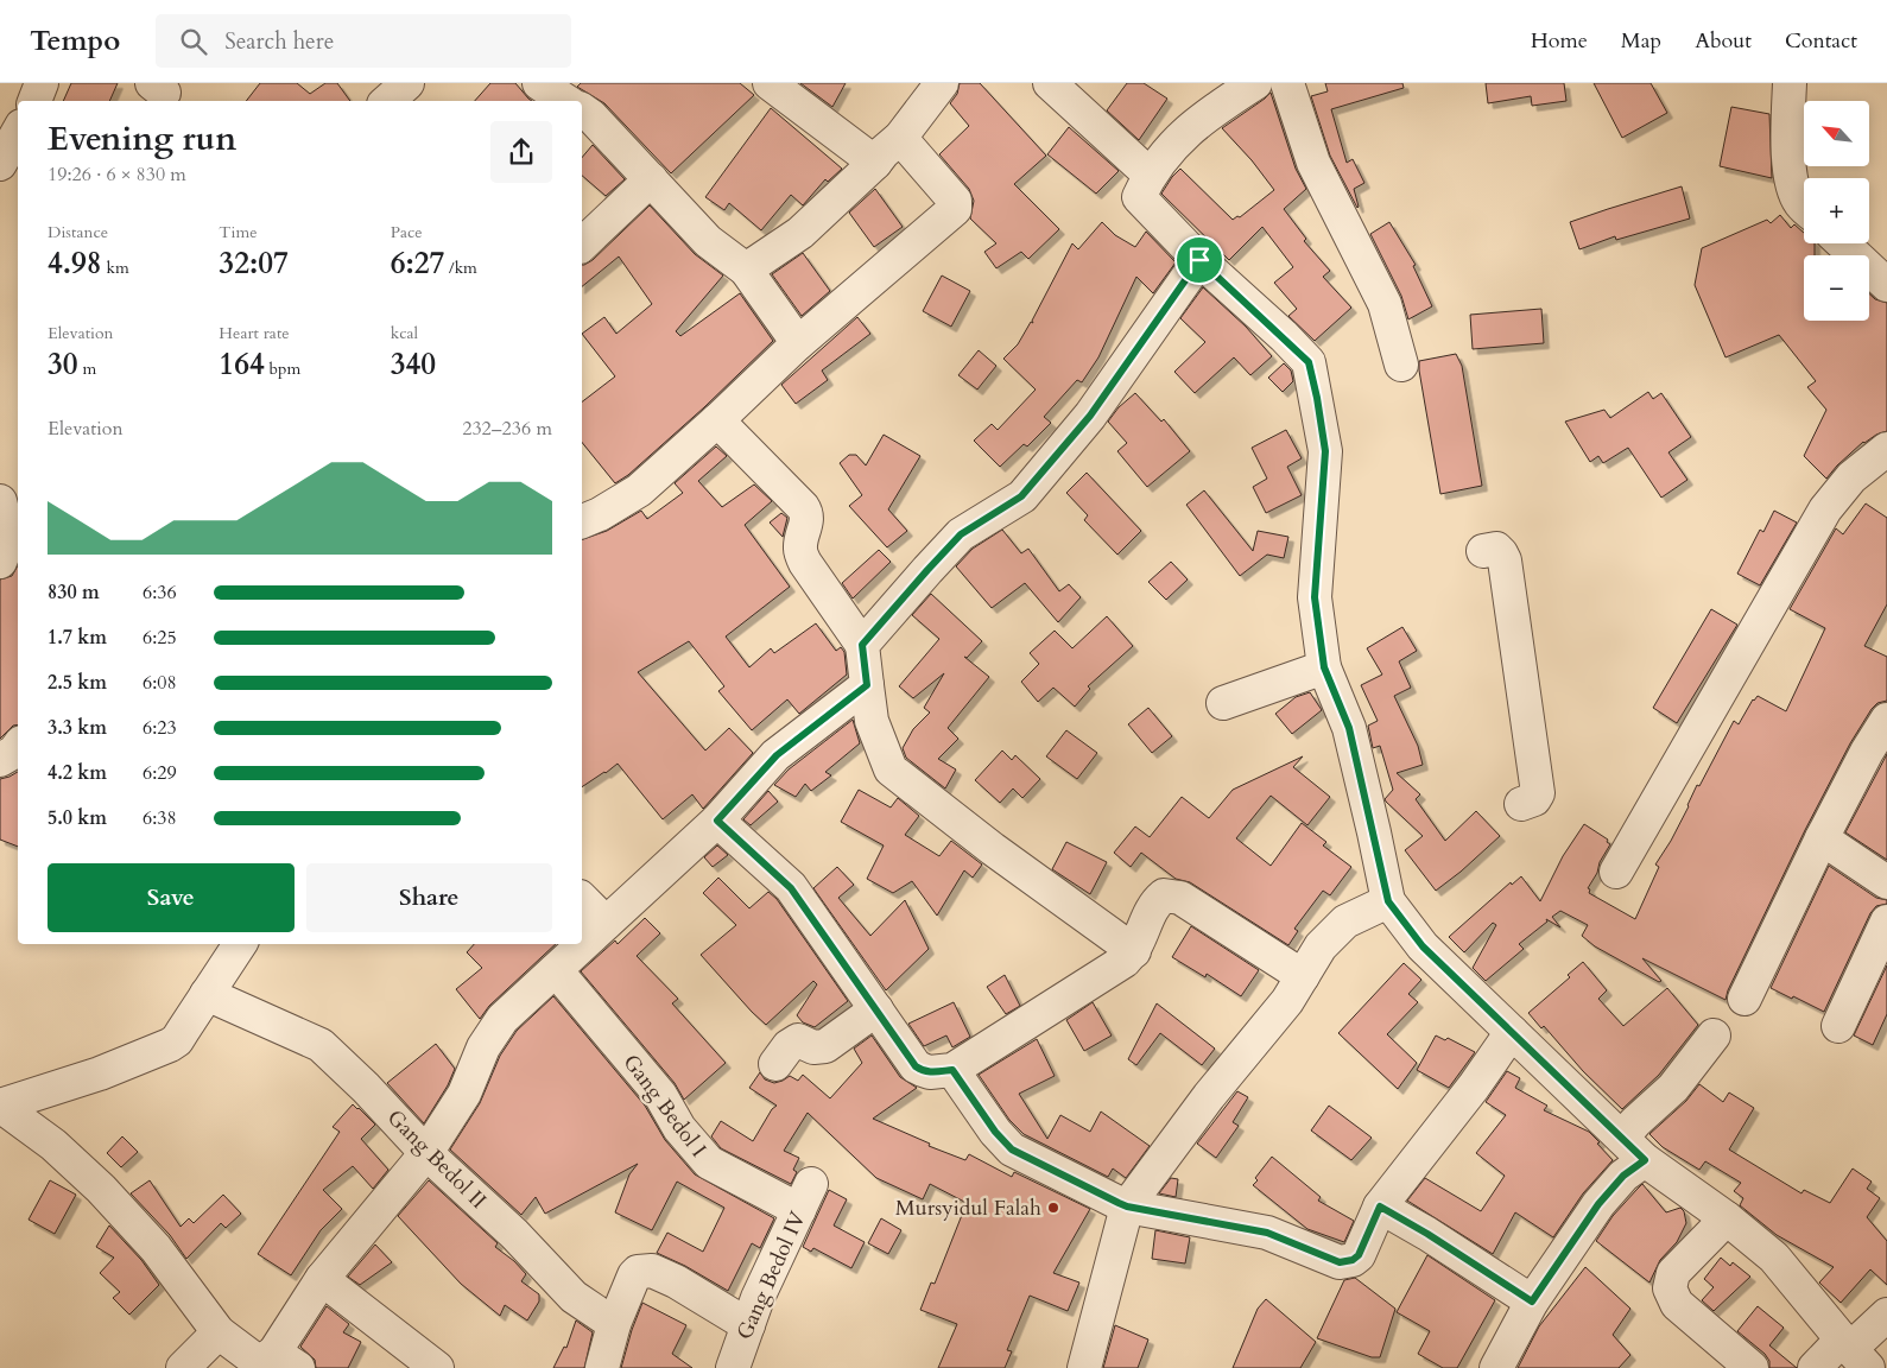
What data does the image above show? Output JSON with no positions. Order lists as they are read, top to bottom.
{
  "streets": {
    "street": ["Gang Bedol I", "Gang Bedol II", "Gang Bedol IV"]
  },
  "crossings": [
    ["Gang Bedol I", "Gang Bedol IV"]
  ],
  "places": ["Mursyidul Falah"],
  "north": "top left",
  "page": {
    "header": "Tempo",
    "search": "Search here",
    "nav": [
      "Home",
      "Map",
      "About",
      "Contact"
    ],
    "map_buttons": ["+", "−"],
    "heading": ["Evening run", "19:26 · 6 × 830 m"],
    "stats": [
      ["Distance", "4.98 km"],
      ["Time", "32:07"],
      ["Pace", "6:27 /km"],
      ["Elevation", "30 m"],
      ["Heart rate", "164 bpm"],
      ["kcal", "340"]
    ],
    "chart": ["Elevation", "232–236 m"],
    "list": [
      {
        "name": "830 m",
        "note": "6:36"
      },
      {
        "name": "1.7 km",
        "note": "6:25"
      },
      {
        "name": "2.5 km",
        "note": "6:08"
      },
      {
        "name": "3.3 km",
        "note": "6:23"
      },
      {
        "name": "4.2 km",
        "note": "6:29"
      },
      {
        "name": "5.0 km",
        "note": "6:38"
      }
    ],
    "buttons": ["Save", "Share"]
  }
}
